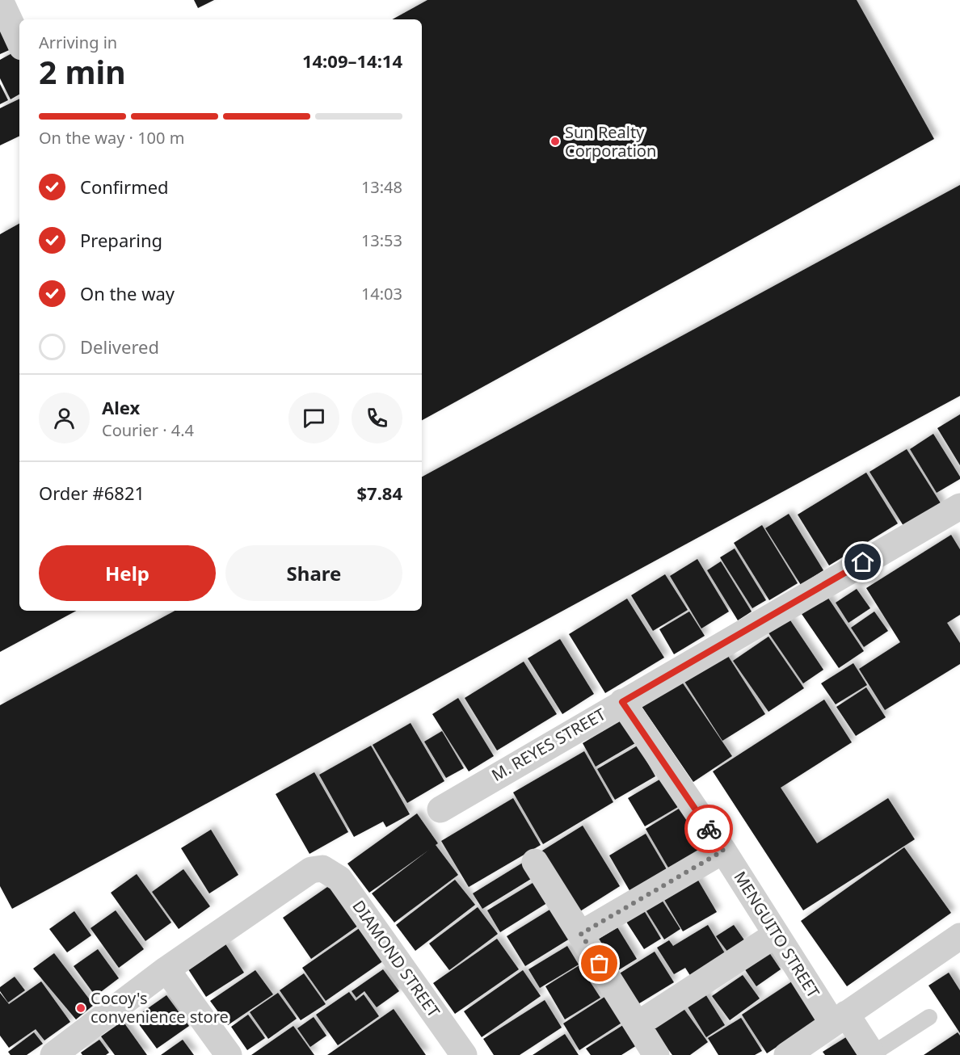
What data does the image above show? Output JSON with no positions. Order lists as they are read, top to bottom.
{
  "streets": {
    "street": ["M. REYES STREET", "MENGUITO STREET", "DIAMOND STREET"]
  },
  "crossings": [
    ["M. REYES STREET", "MENGUITO STREET"]
  ],
  "places": ["Sun Realty Corporation", "Cocoy's convenience store"],
  "page": {
    "heading": ["2 min", "Arriving in", "14:09–14:14"],
    "panel": [
      "Alex",
      "Courier · 4.4",
      "Order #6821",
      "$7.84"
    ],
    "bar": "On the way · 100 m",
    "list": [
      ["Confirmed", "13:48"],
      ["Preparing", "13:53"],
      ["On the way", "14:03"],
      "Delivered"
    ],
    "buttons": ["Help", "Share"]
  }
}
